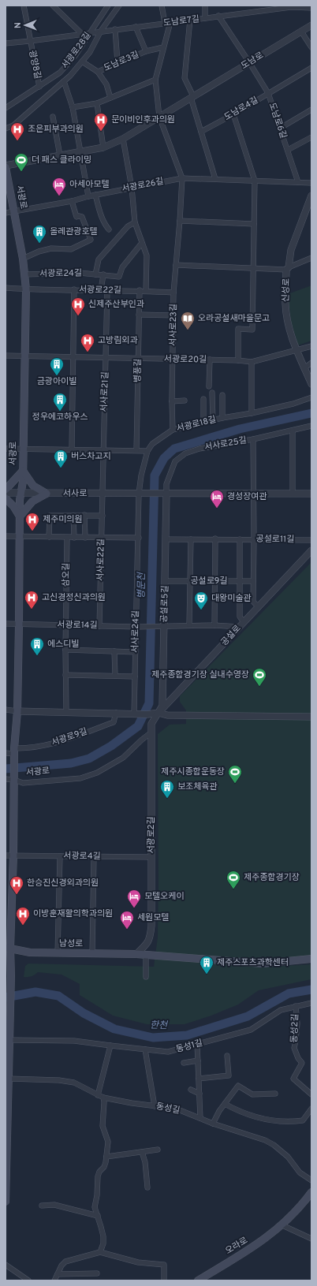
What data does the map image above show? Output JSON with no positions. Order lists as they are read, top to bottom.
{
  "streets": {
    "main road": ["서광로", "남성로", "오라로"],
    "street": [
      "도남로7길",
      "서광로28길",
      "도남로",
      "도남로3길",
      "광양8길",
      "도남로4길",
      "도남로6길",
      "서광로26길",
      "서광로24길",
      "서광로22길",
      "신성로",
      "서사로23길",
      "서광로20길",
      "병풍길",
      "서사로21길",
      "서광로18길",
      "서사로25길",
      "서사로",
      "공설로11길",
      "서사로22길",
      "삼오길",
      "공설로9길",
      "공설로5길",
      "서광로14길",
      "서사로24길",
      "공설로",
      "서광로9길",
      "서광로2길",
      "서광로4길",
      "동성2길",
      "동성1길",
      "동성길"
    ]
  },
  "crossings": [
    ["도남로7길", "서광로28길"],
    ["도남로7길", "광양8길"],
    ["도남로7길", "도남로6길"],
    ["서광로28길", "광양8길"],
    ["도남로", "도남로6길"],
    ["도남로", "서광로"],
    ["도남로", "서사로23길"],
    ["도남로4길", "도남로6길"],
    ["도남로6길", "서광로26길"],
    ["서광로26길", "서광로"],
    ["서광로26길", "서사로23길"],
    ["서광로", "서광로24길"],
    ["서광로", "서광로22길"],
    ["서광로", "서광로20길"],
    ["서광로", "서사로"],
    ["서광로", "서광로14길"],
    ["서광로", "서광로9길"],
    ["서광로", "서광로2길"],
    ["서광로", "서광로4길"],
    ["서광로", "남성로"],
    ["서광로", "동성1길"],
    ["서광로22길", "서사로23길"],
    ["서광로22길", "병풍길"],
    ["서광로22길", "서사로21길"],
    ["신성로", "서광로20길"],
    ["서사로23길", "서광로20길"],
    ["서사로23길", "서광로18길"],
    ["서광로20길", "병풍길"],
    ["서광로20길", "서사로21길"],
    ["서사로21길", "서사로"],
    ["서사로21길", "서사로22길"],
    ["서광로18길", "서사로"],
    ["서광로18길", "서사로24길"],
    ["서사로25길", "서사로"],
    ["서사로25길", "공설로5길"],
    ["서사로", "서사로22길"],
    ["서사로", "공설로5길"],
    ["서사로", "서사로24길"],
    ["공설로11길", "공설로5길"],
    ["서사로22길", "서광로14길"],
    ["삼오길", "서광로14길"],
    ["공설로9길", "공설로5길"],
    ["공설로5길", "서광로14길"],
    ["공설로5길", "공설로"],
    ["공설로5길", "서광로2길"],
    ["서광로14길", "서사로24길"],
    ["서광로14길", "공설로"],
    ["공설로", "서광로2길"],
    ["서광로2길", "서광로4길"],
    ["서광로2길", "남성로"],
    ["동성2길", "동성1길"]
  ],
  "water": ["병문천", "한천"],
  "places": {
    "hospital": [
      "문이비인후과의원",
      "조은피부과의원",
      "신제주산부인과",
      "고방림외과",
      "제주미의원",
      "고신경정신과의원",
      "한승진신경외과의원",
      "이방훈재활의학과의원"
    ],
    "sports": [
      "더 패스 클라이밍",
      "제주종합경기장 실내수영장",
      "제주시종합운동장",
      "제주종합경기장"
    ],
    "hotel": [
      "아세아모텔",
      "경성장여관",
      "모텔오케이",
      "세원모텔"
    ],
    "building": [
      "올레관광호텔",
      "금광아이빌",
      "정우에코하우스",
      "버스차고지",
      "에스디빌",
      "보조체육관",
      "제주스포츠과학센터"
    ],
    "library": ["오라공설새마을문고"],
    "theatre": ["대왕미술관"]
  },
  "north": "left"
}
